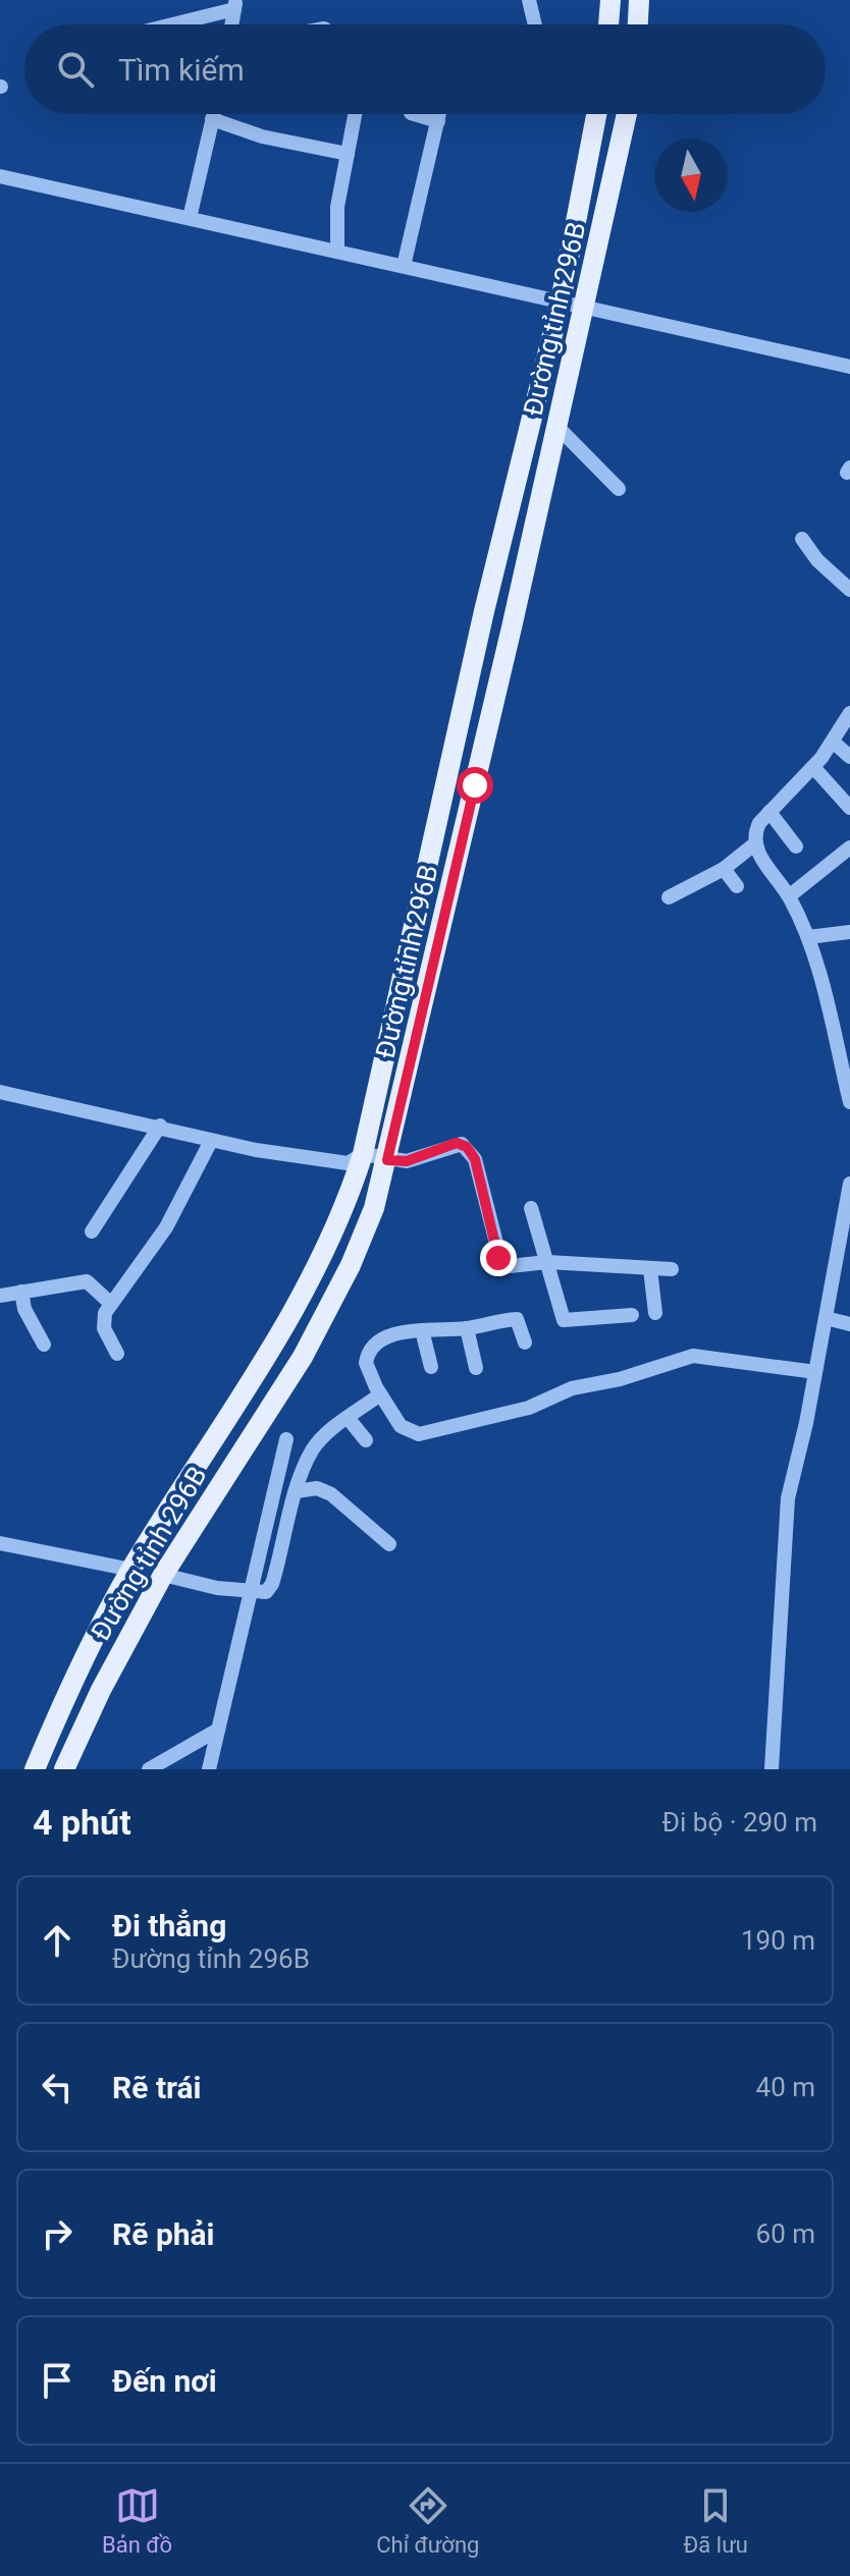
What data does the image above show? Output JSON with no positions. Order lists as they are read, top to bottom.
{
  "streets": {
    "main road": ["Đường tỉnh 296B"]
  },
  "north": "bottom",
  "page": {
    "search": "Tìm kiếm",
    "heading": ["4 phút", "Đi bộ · 290 m"],
    "list": [
      ["Đi thẳng", "Đường tỉnh 296B", "190 m"],
      ["Rẽ trái", "40 m"],
      ["Rẽ phải", "60 m"],
      "Đến nơi"
    ],
    "nav": ["Bản đồ", "Chỉ đường", "Đã lưu"]
  }
}
